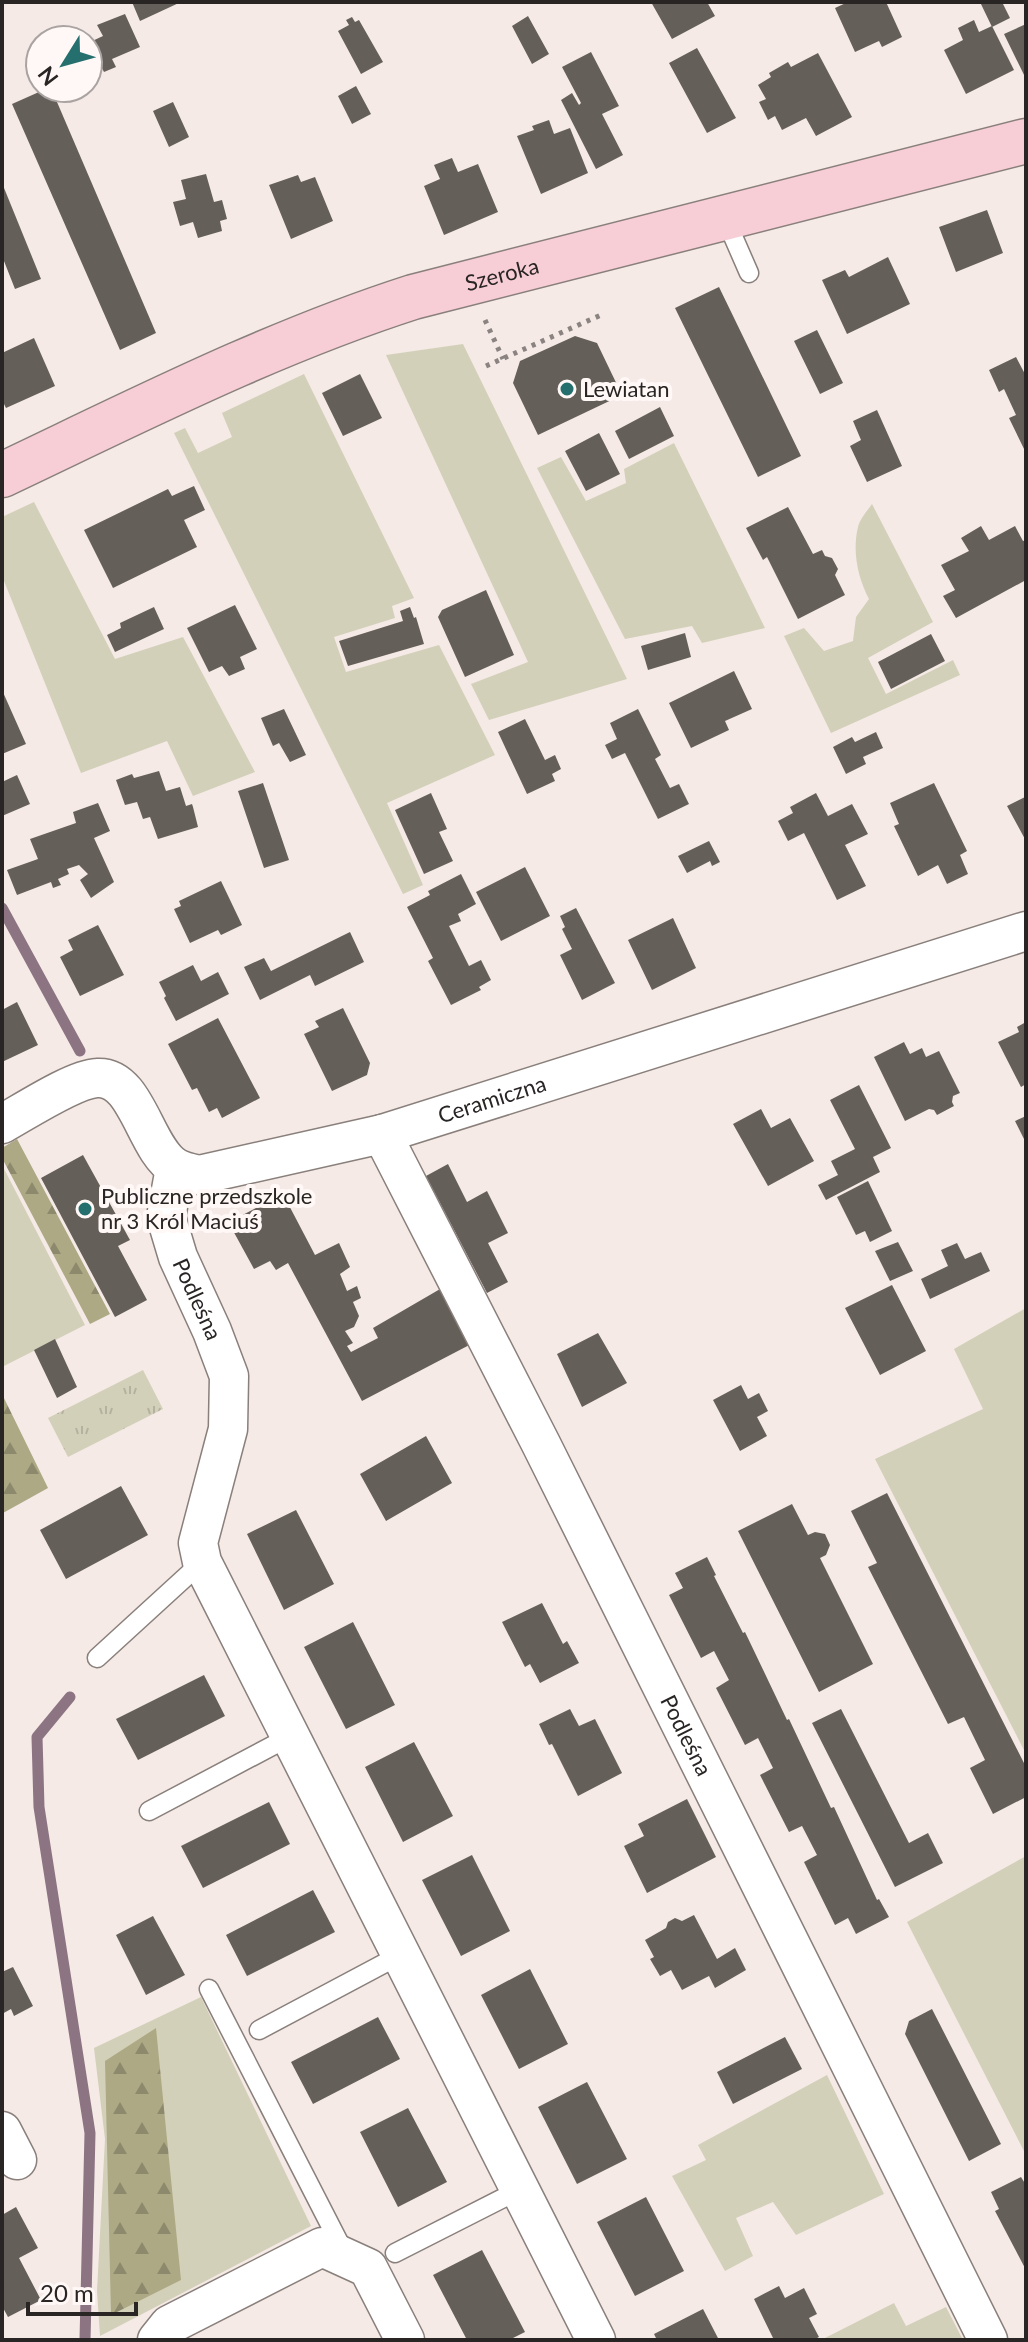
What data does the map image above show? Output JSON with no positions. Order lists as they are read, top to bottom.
{
  "streets": {
    "street": ["Szeroka", "Ceramiczna", "Podleśna"]
  },
  "crossings": [
    ["Ceramiczna", "Podleśna"]
  ],
  "places": ["Lewiatan", "Publiczne przedszkole nr 3 Król Maciuś"],
  "scale_bar": "20 m",
  "north": "bottom left"
}
